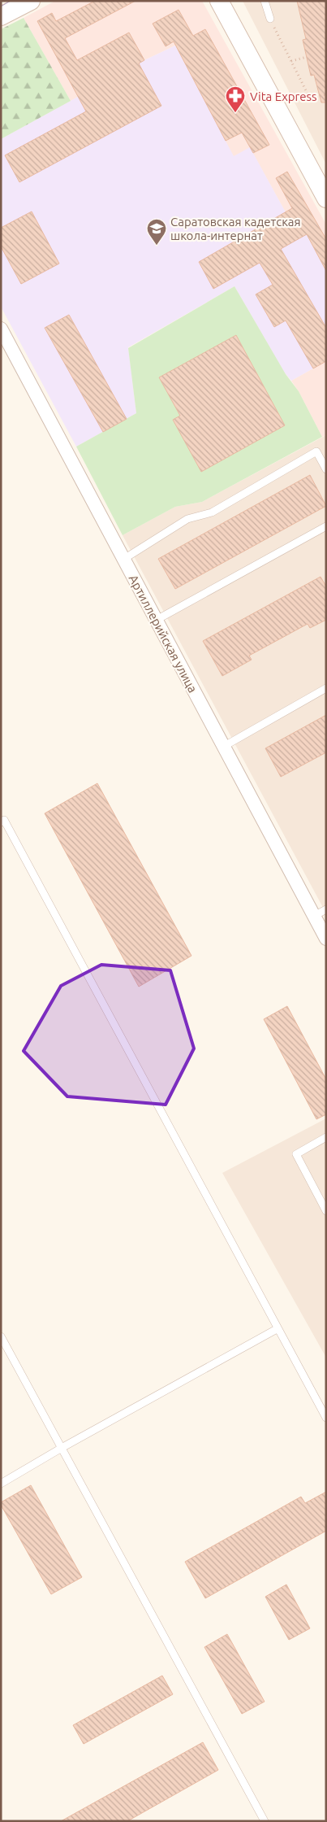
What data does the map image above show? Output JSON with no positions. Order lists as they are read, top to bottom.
{
  "streets": {
    "street": ["Артиллерийская улица"]
  },
  "places": {
    "pharmacy": ["Vita Express"],
    "school or university": ["Саратовская кадетская школа-интернат"]
  }
}
